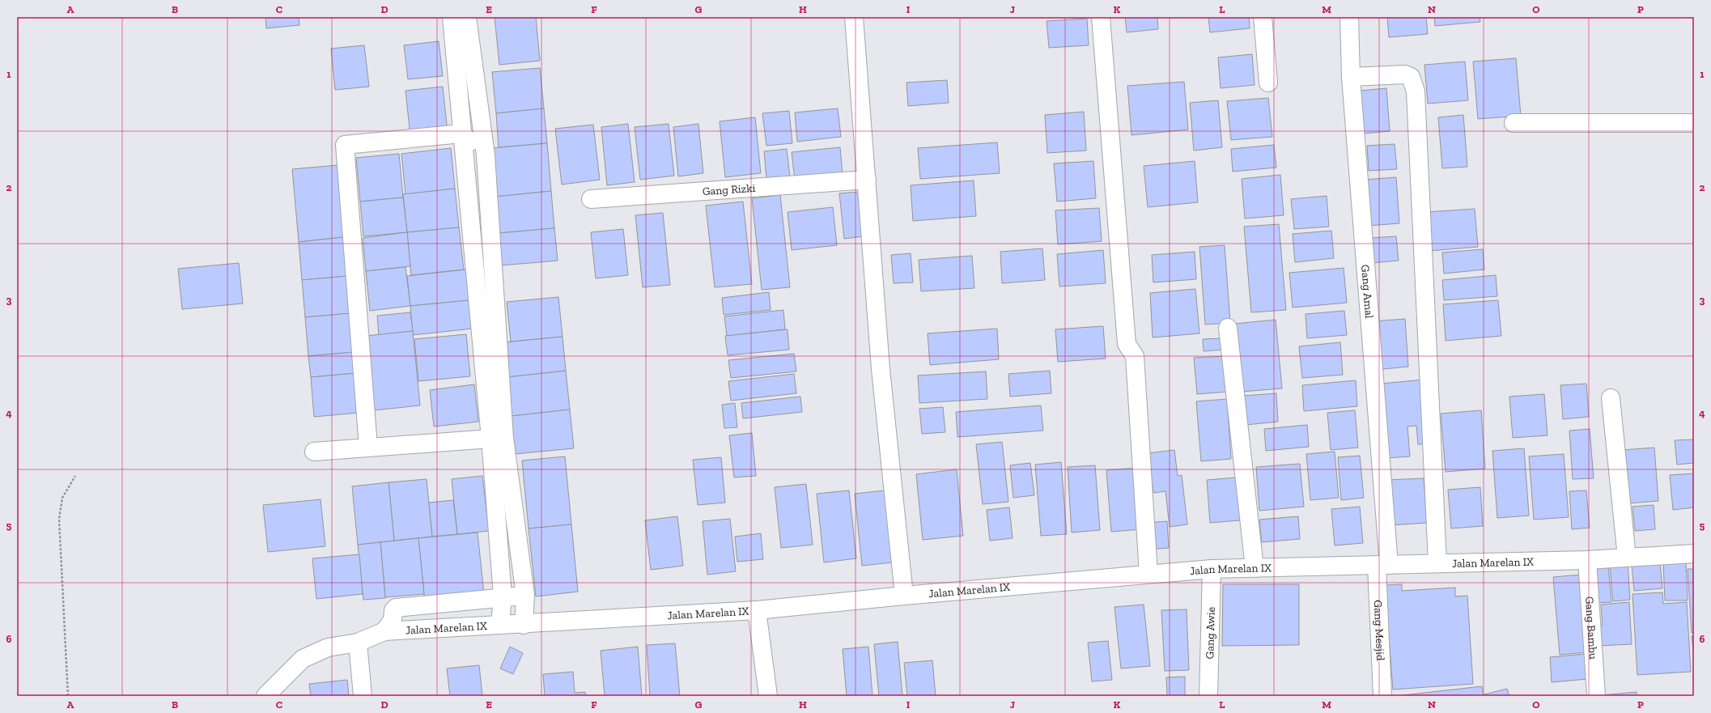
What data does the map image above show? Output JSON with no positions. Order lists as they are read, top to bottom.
{
  "streets": {
    "street": [
      "Gang Rizki",
      "Gang Amal",
      "Jalan Marelan IX",
      "Gang Bambu",
      "Gang Mesjid",
      "Gang Awie"
    ]
  },
  "crossings": [
    ["Gang Amal", "Jalan Marelan IX"],
    ["Gang Amal", "Gang Mesjid"],
    ["Jalan Marelan IX", "Gang Bambu"],
    ["Jalan Marelan IX", "Gang Mesjid"],
    ["Jalan Marelan IX", "Gang Awie"]
  ],
  "grid": {
    "columns": [
      "A",
      "B",
      "C",
      "D",
      "E",
      "F",
      "G",
      "H",
      "I",
      "J",
      "K",
      "L",
      "M",
      "N",
      "O",
      "P"
    ],
    "rows": [
      "1",
      "2",
      "3",
      "4",
      "5",
      "6"
    ]
  }
}
